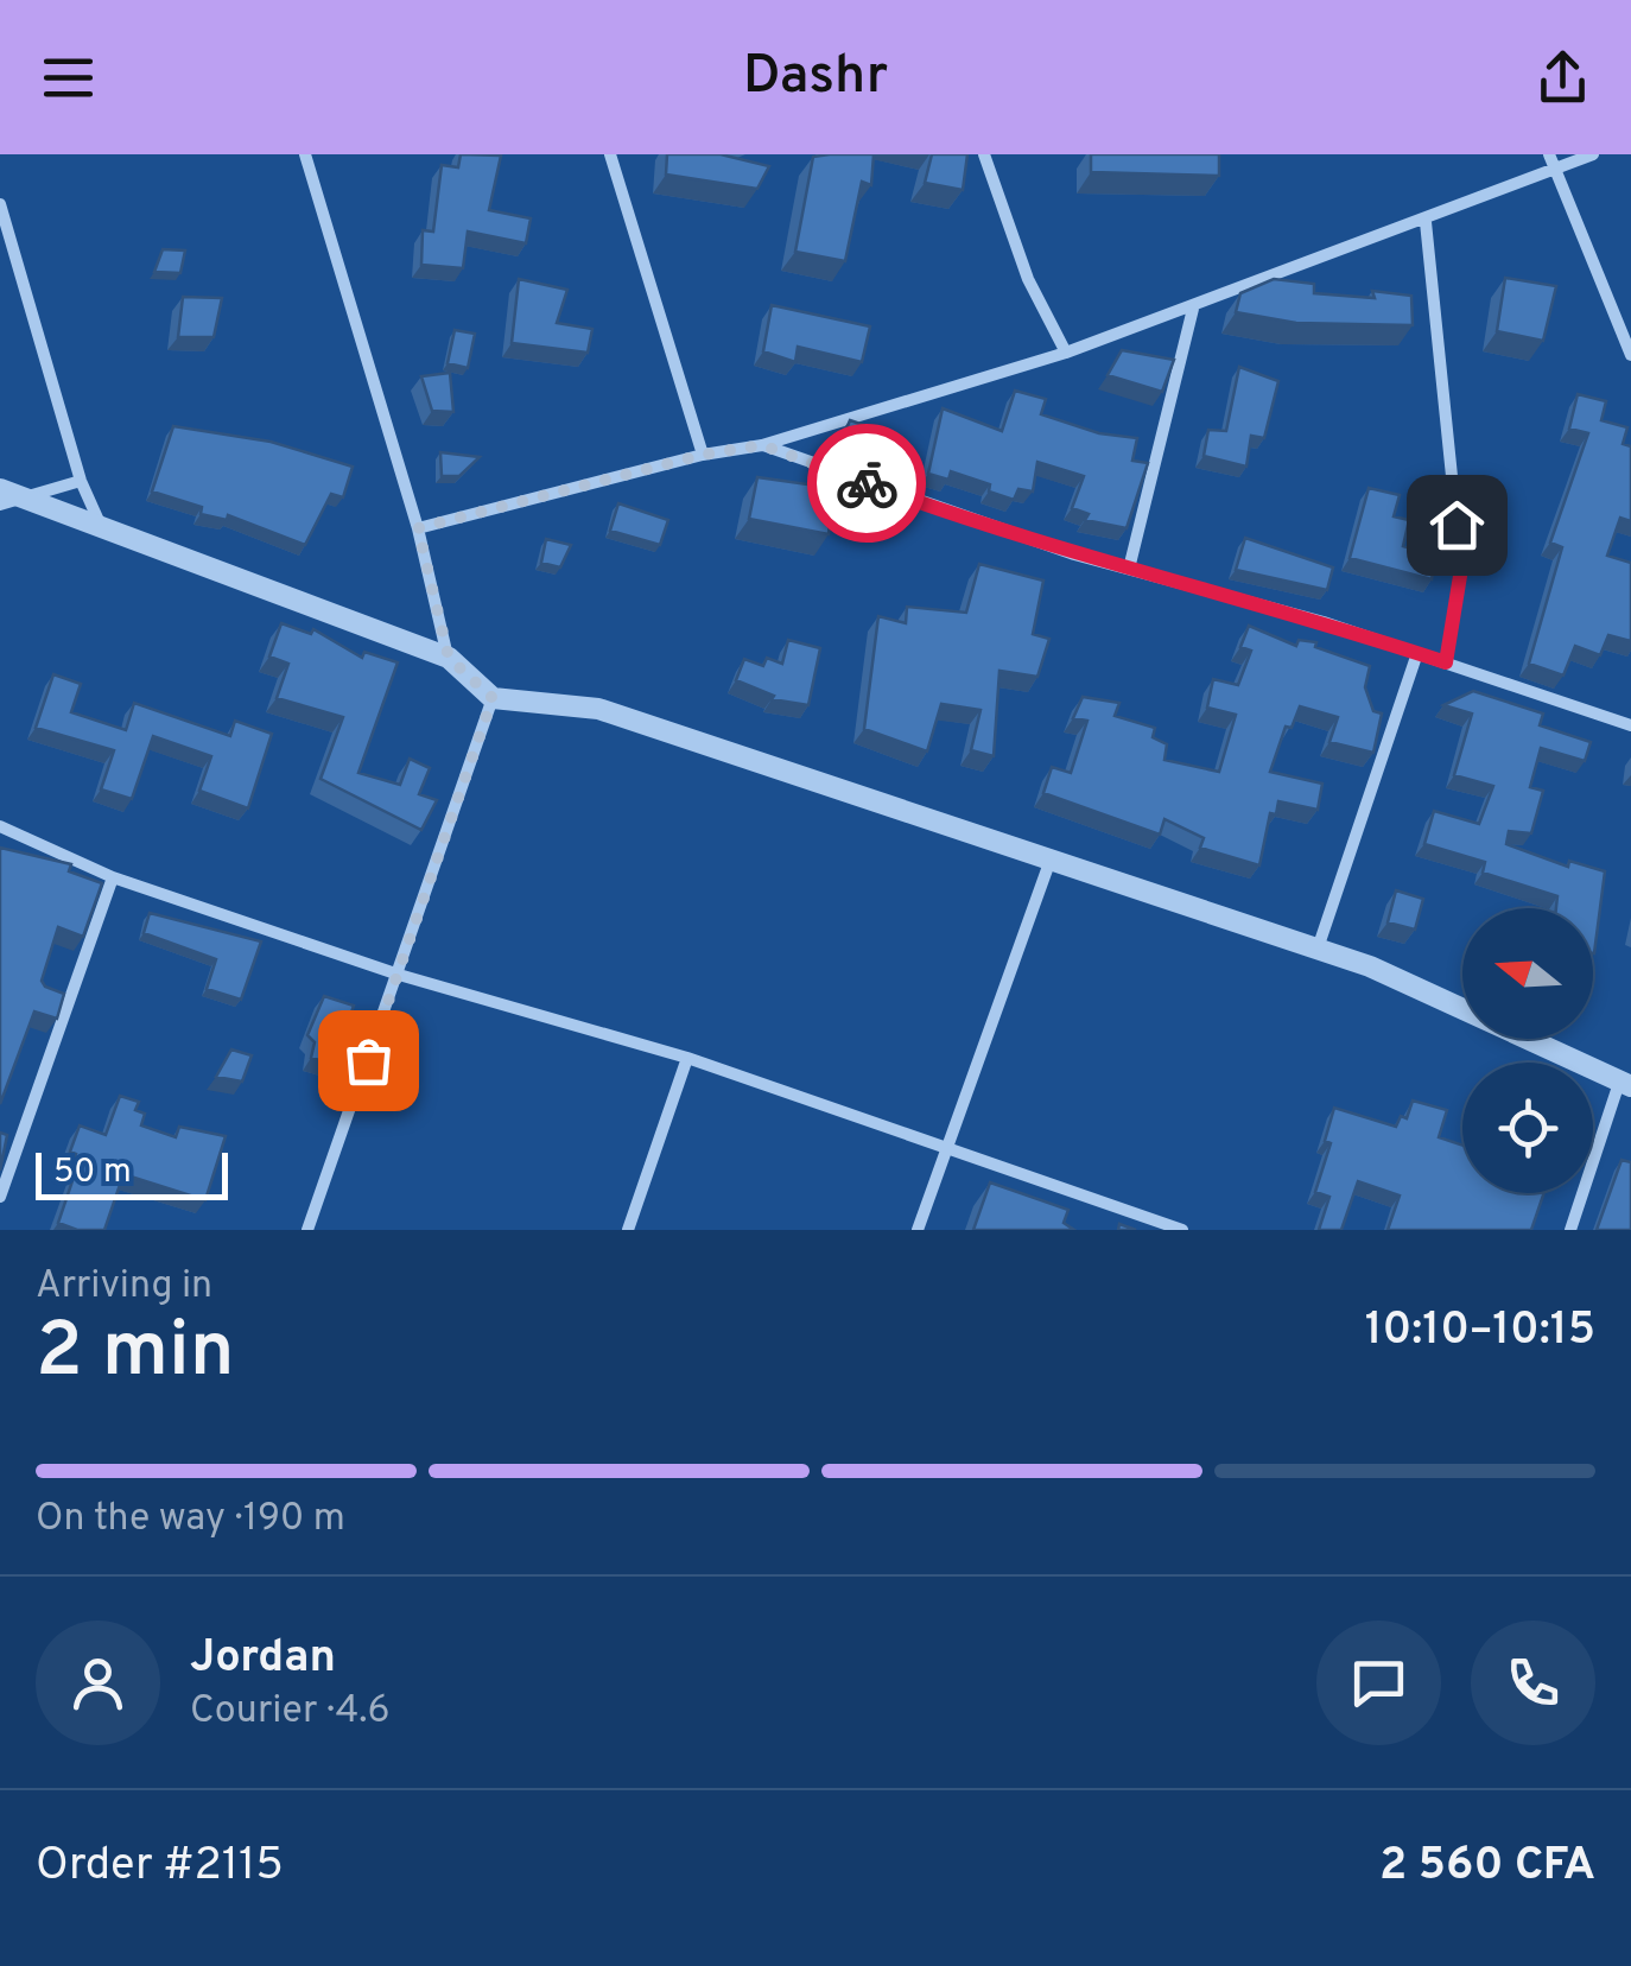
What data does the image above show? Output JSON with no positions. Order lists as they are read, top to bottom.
{
  "scale_bar": "50 m",
  "north": "left",
  "page": {
    "header": "Dashr",
    "scale": "50 m",
    "heading": ["2 min", "Arriving in", "10:10–10:15"],
    "panel": [
      "Jordan",
      "Courier · 4.6",
      "Order #2115",
      "2 560 CFA"
    ],
    "bar": "On the way · 190 m"
  }
}
